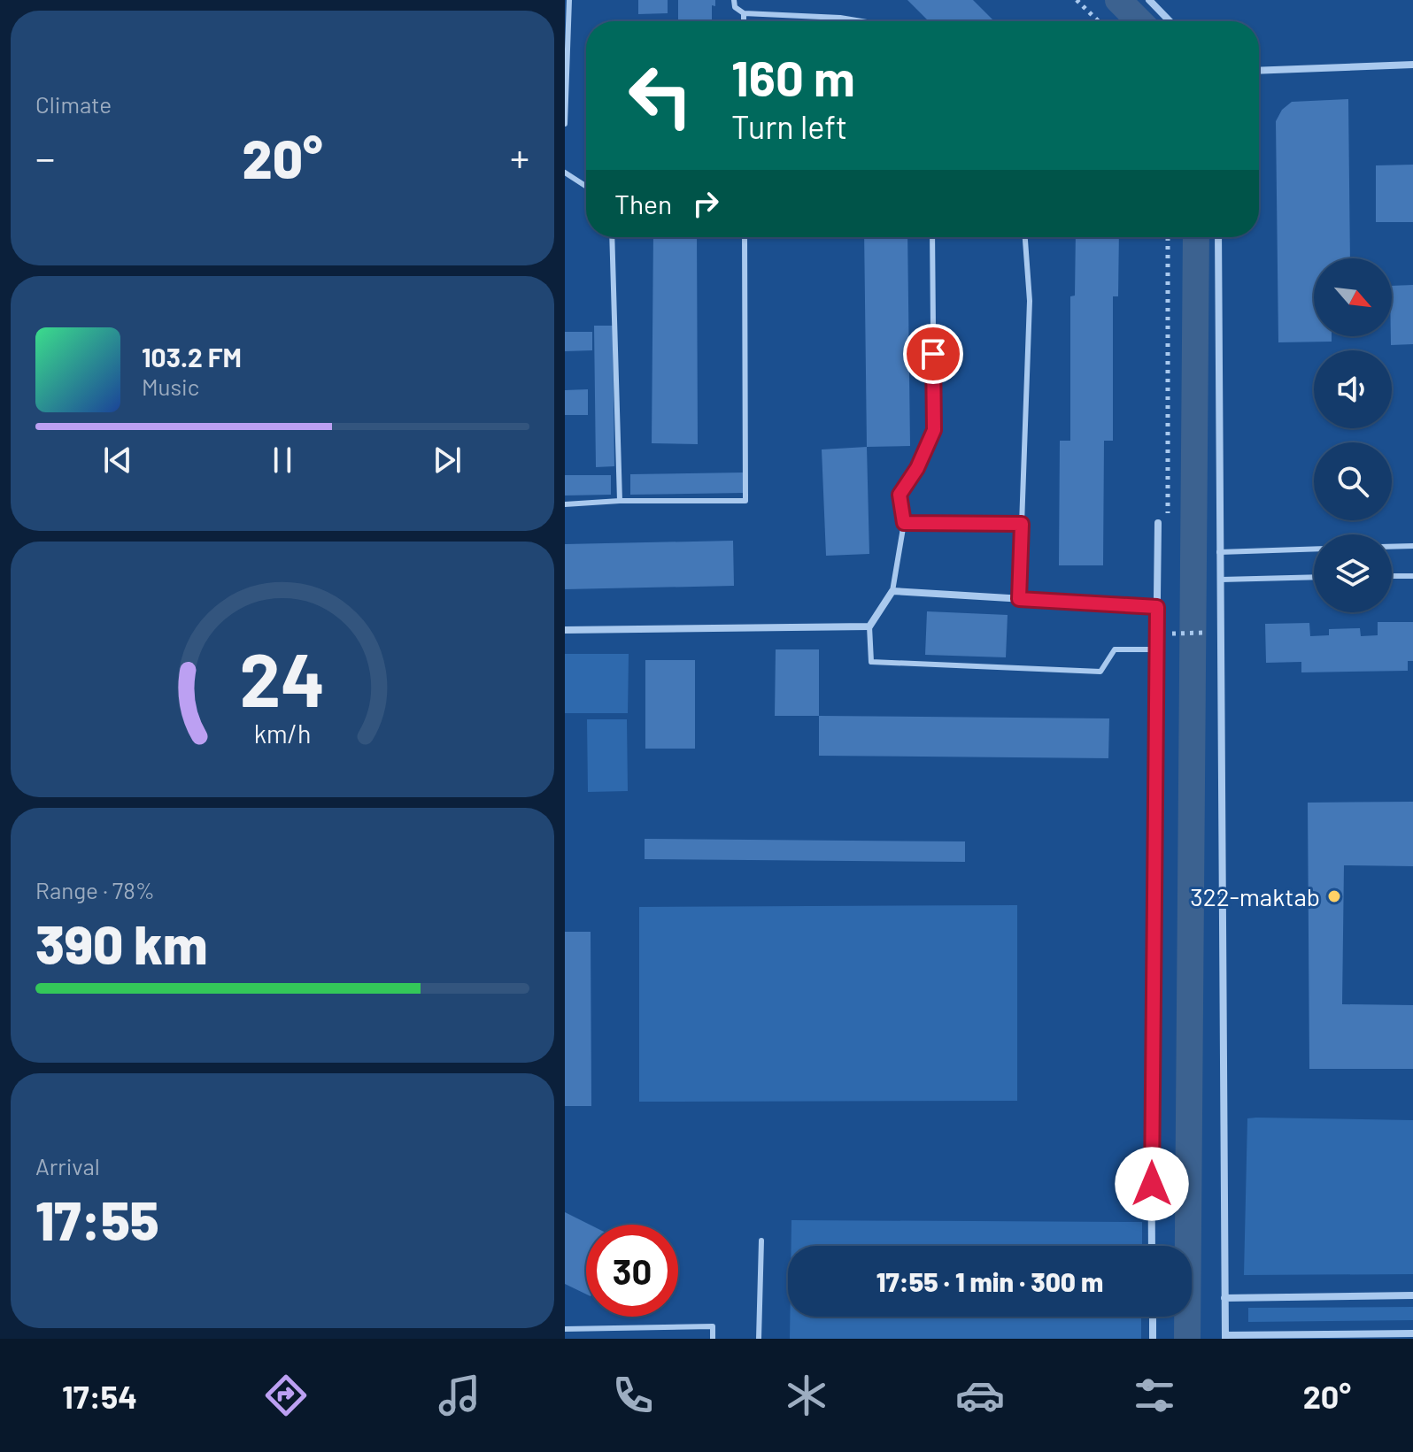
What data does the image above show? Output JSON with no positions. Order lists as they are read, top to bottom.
{
  "places": ["322-maktab"],
  "north": "bottom right",
  "page": {
    "tile": [
      "Climate",
      ["Range · 78%", "390 km"],
      ["Arrival", "17:55"]
    ],
    "turn": ["160 m", "Turn left"],
    "heat": ["−", "20°", "+"],
    "then": "Then",
    "song": ["103.2 FM", "Music"],
    "limit": "30",
    "trip": "17:55 · 1 min · 300 m",
    "tabs": ["17:54", "20°"],
    "gauge": ["24", "km/h"]
  }
}
